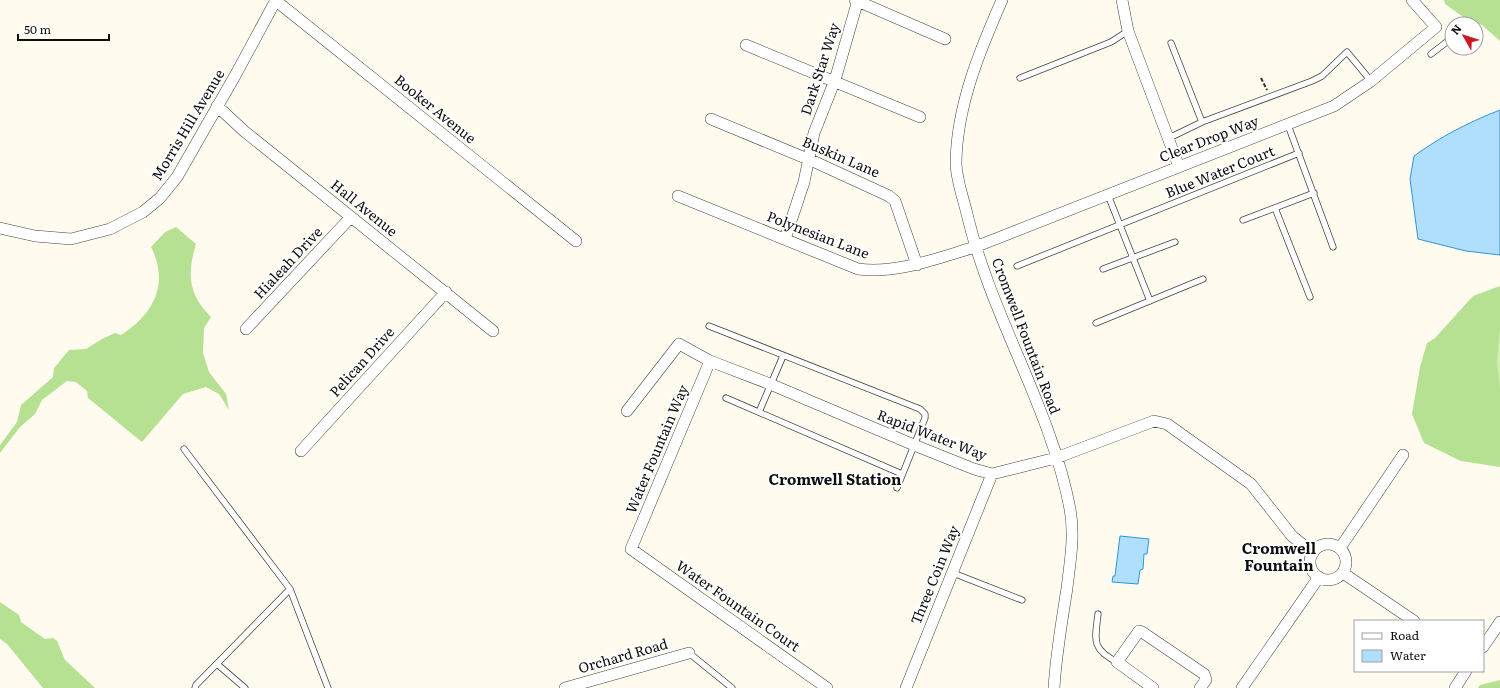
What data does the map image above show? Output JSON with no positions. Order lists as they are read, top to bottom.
{
  "streets": {
    "street": [
      "Dark Star Way",
      "Booker Avenue",
      "Morris Hill Avenue",
      "Clear Drop Way",
      "Buskin Lane",
      "Hall Avenue",
      "Polynesian Lane",
      "Hialeah Drive",
      "Cromwell Fountain Road",
      "Pelican Drive",
      "Rapid Water Way",
      "Water Fountain Way",
      "Three Coin Way",
      "Water Fountain Court",
      "Orchard Road"
    ],
    "lane": ["Blue Water Court"]
  },
  "crossings": [
    ["Dark Star Way", "Buskin Lane"],
    ["Dark Star Way", "Polynesian Lane"],
    ["Booker Avenue", "Morris Hill Avenue"],
    ["Morris Hill Avenue", "Hall Avenue"],
    ["Clear Drop Way", "Polynesian Lane"],
    ["Clear Drop Way", "Cromwell Fountain Road"],
    ["Buskin Lane", "Polynesian Lane"],
    ["Hall Avenue", "Hialeah Drive"],
    ["Hall Avenue", "Pelican Drive"],
    ["Polynesian Lane", "Cromwell Fountain Road"],
    ["Cromwell Fountain Road", "Rapid Water Way"],
    ["Rapid Water Way", "Water Fountain Way"],
    ["Rapid Water Way", "Three Coin Way"],
    ["Water Fountain Way", "Water Fountain Court"]
  ],
  "districts": ["Cromwell Station", "Cromwell Fountain"],
  "legend": ["Road", "Water"],
  "scale_bar": "50 m",
  "north": "top left"
}
